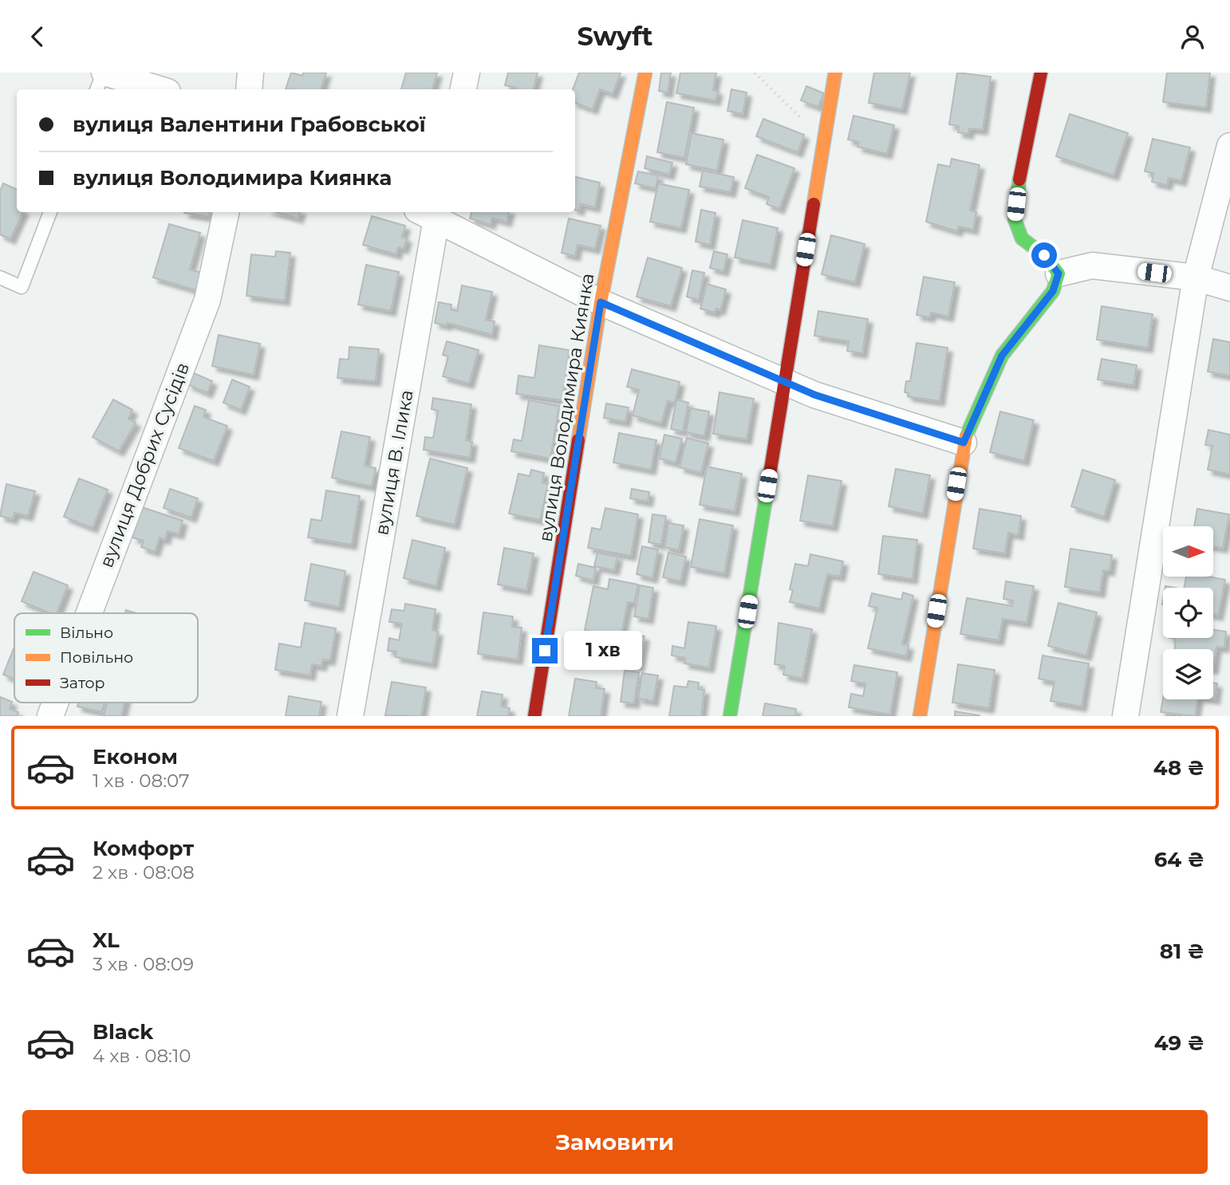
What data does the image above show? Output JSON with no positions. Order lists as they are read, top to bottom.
{
  "streets": {
    "street": ["вулиця Володимира Киянка", "вулиця В. Ілика", "вулиця Добрих Сусідів"]
  },
  "legend": ["Вільно", "Повільно", "Затор"],
  "north": "right",
  "page": {
    "header": "Swyft",
    "banner": ["вулиця Валентини Грабовської", "вулиця Володимира Киянка"],
    "bubble": "1 хв",
    "list": [
      {
        "name": "Економ",
        "note": "1 хв · 08:07",
        "value": "48 ₴"
      },
      {
        "name": "Комфорт",
        "note": "2 хв · 08:08",
        "value": "64 ₴"
      },
      {
        "name": "XL",
        "note": "3 хв · 08:09",
        "value": "81 ₴"
      },
      {
        "name": "Black",
        "note": "4 хв · 08:10",
        "value": "49 ₴"
      }
    ],
    "buttons": "Замовити"
  }
}
